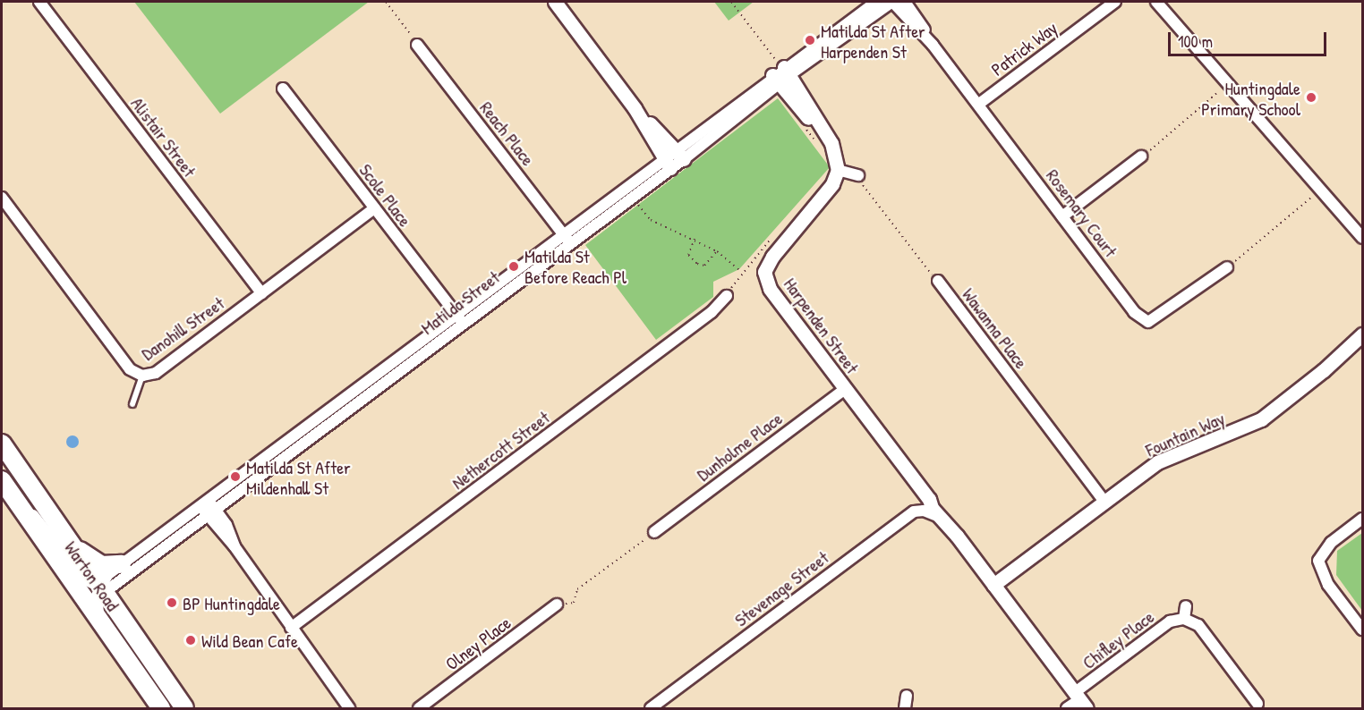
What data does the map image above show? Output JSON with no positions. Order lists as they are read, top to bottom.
{
  "streets": {
    "main road": ["Warton Road"],
    "street": [
      "Patrick Way",
      "Reach Place",
      "Alistair Street",
      "Scole Place",
      "Rosemary Court",
      "Matilda Street",
      "Harpenden Street",
      "Danohill Street",
      "Wawanna Place",
      "Fountain Way",
      "Dunholme Place",
      "Nethercott Street",
      "Stevenage Street",
      "Chifley Place",
      "Olney Place"
    ]
  },
  "crossings": [
    ["Patrick Way", "Rosemary Court"],
    ["Reach Place", "Matilda Street"],
    ["Alistair Street", "Danohill Street"],
    ["Scole Place", "Matilda Street"],
    ["Scole Place", "Danohill Street"],
    ["Rosemary Court", "Matilda Street"],
    ["Matilda Street", "Warton Road"],
    ["Harpenden Street", "Fountain Way"],
    ["Harpenden Street", "Dunholme Place"],
    ["Harpenden Street", "Stevenage Street"],
    ["Harpenden Street", "Chifley Place"],
    ["Wawanna Place", "Fountain Way"]
  ],
  "places": [
    "Matilda St After Harpenden St",
    "Huntingdale Primary School",
    "Matilda St Before Reach Pl",
    "Matilda St After Mildenhall St",
    "BP Huntingdale",
    "Wild Bean Cafe"
  ],
  "scale_bar": "100 m"
}
